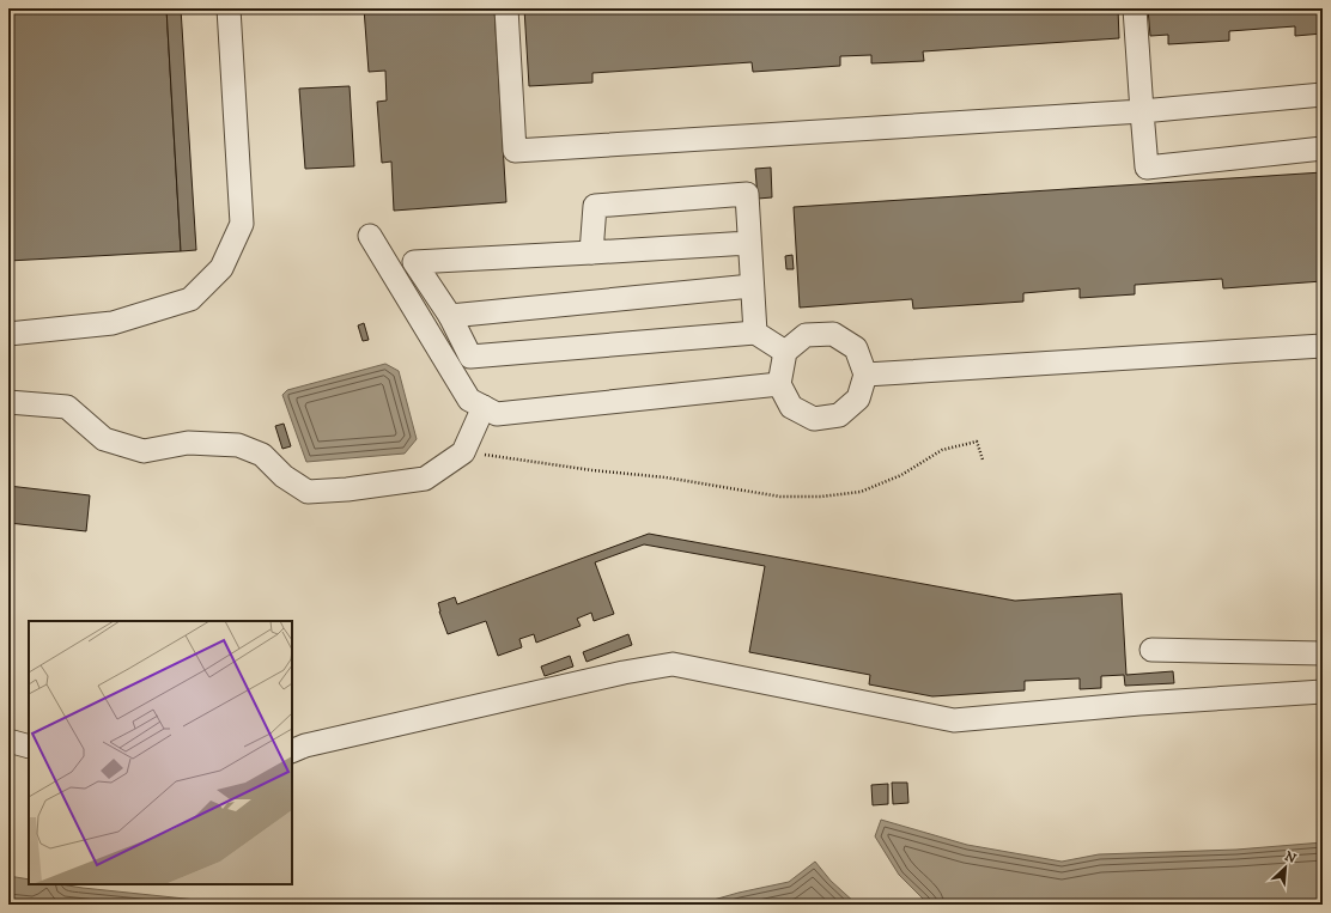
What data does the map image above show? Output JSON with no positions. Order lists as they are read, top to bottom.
{
  "north": "top right"
}
